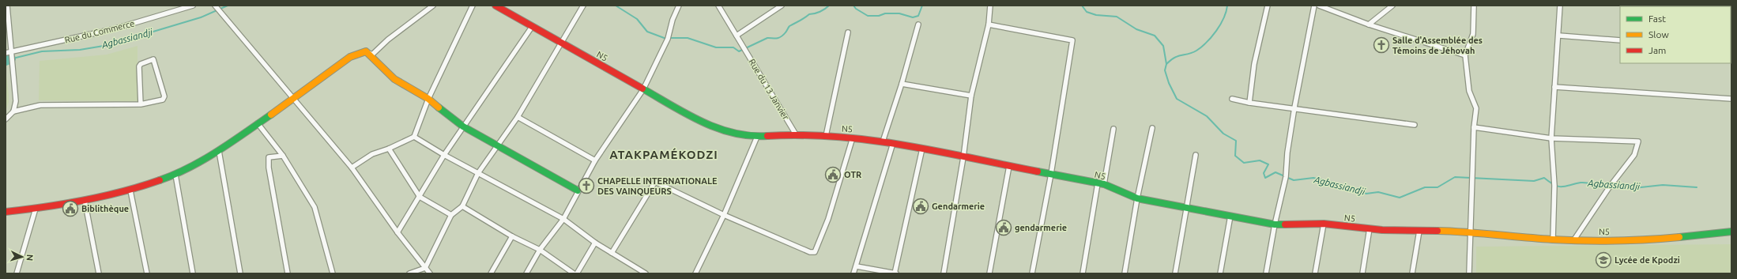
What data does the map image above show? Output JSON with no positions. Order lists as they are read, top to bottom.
{
  "streets": {
    "main road": ["N5"],
    "street": ["Rue du Commerce", "Rue du 13 Janvier"]
  },
  "crossings": [
    ["N5", "Rue du 13 Janvier"]
  ],
  "districts": ["ATAKPAMÉKODZI"],
  "water": ["Agbassiandji"],
  "places": {
    "church": ["Salle d'Assemblée des Témoins de Jéhovah", "CHAPELLE INTERNATIONALE DES VAINQUEURS"],
    "public building": [
      "OTR",
      "Gendarmerie",
      "Biblithèque",
      "gendarmerie"
    ],
    "school or university": ["Lycée de Kpodzi"]
  },
  "legend": ["Fast", "Slow", "Jam"],
  "north": "right"
}
